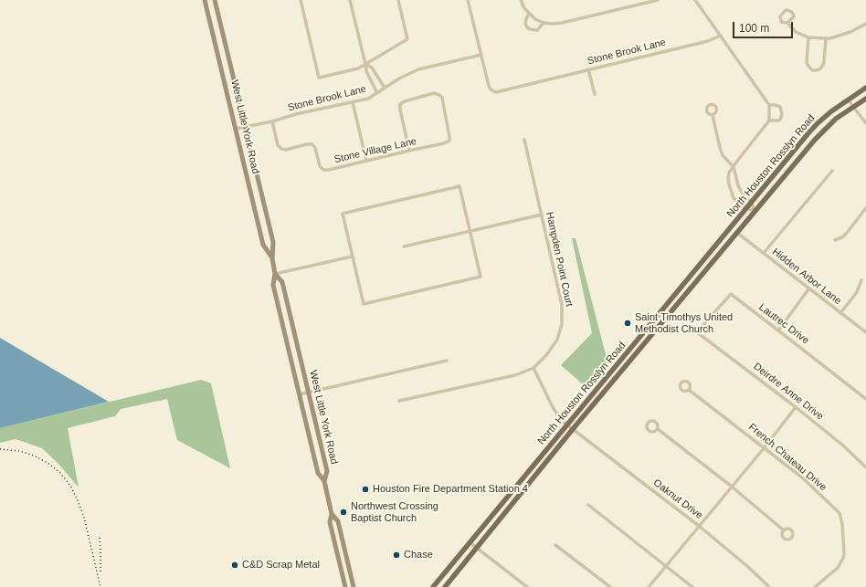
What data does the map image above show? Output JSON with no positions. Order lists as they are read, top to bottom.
{
  "streets": {
    "main road": ["West Little York Road", "North Houston Rosslyn Road"],
    "street": [
      "Stone Brook Lane",
      "Stone Village Lane",
      "Hampden Point Court",
      "Hidden Arbor Lane",
      "Lautrec Drive",
      "Deirdre Anne Drive",
      "French Chateau Drive",
      "Oaknut Drive"
    ]
  },
  "crossings": [
    ["Stone Brook Lane", "West Little York Road"],
    ["Stone Brook Lane", "Stone Village Lane"],
    ["North Houston Rosslyn Road", "Hidden Arbor Lane"],
    ["North Houston Rosslyn Road", "Oaknut Drive"],
    ["Hampden Point Court", "Oaknut Drive"],
    ["Lautrec Drive", "Deirdre Anne Drive"]
  ],
  "places": [
    "Saint Timothys United Methodist Church",
    "Houston Fire Department Station 4",
    "Northwest Crossing Baptist Church",
    "Chase",
    "C&D Scrap Metal"
  ],
  "scale_bar": "100 m"
}
